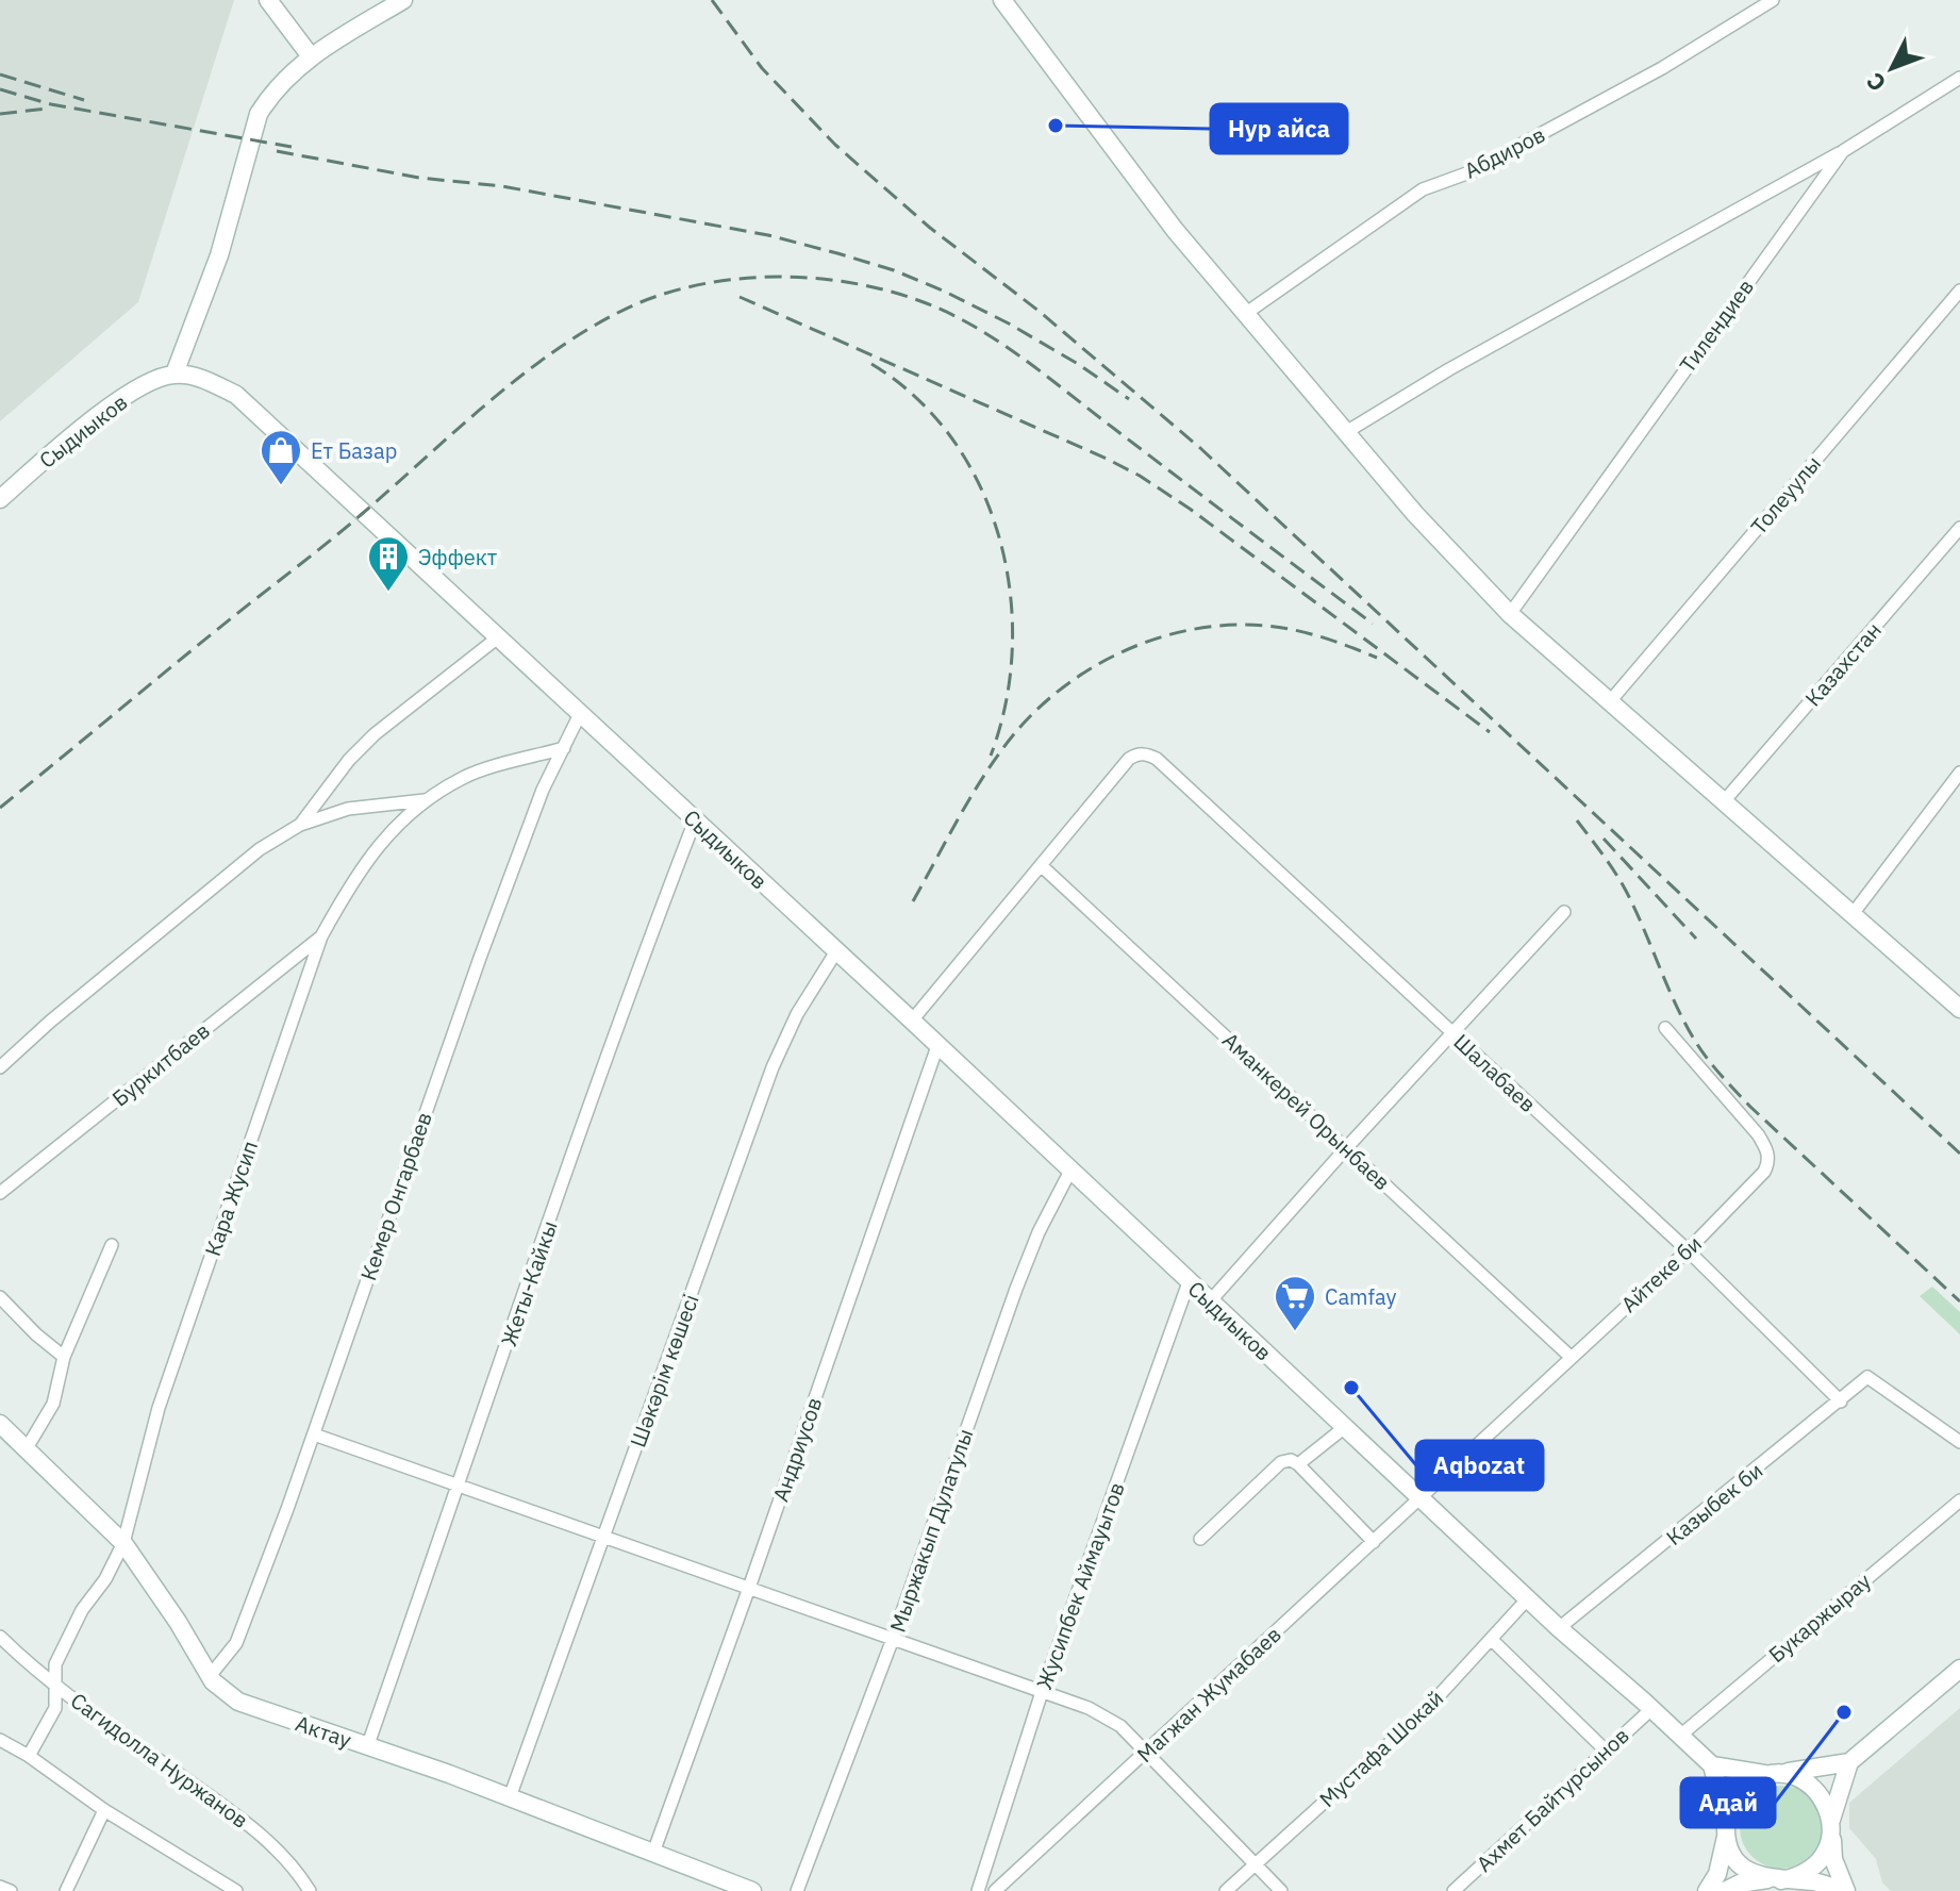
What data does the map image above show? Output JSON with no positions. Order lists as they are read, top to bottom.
{
  "streets": {
    "street": [
      "Абдиров",
      "Тилендиев",
      "Сыдиыков",
      "Толеуулы",
      "Казахстан",
      "Буркитбаев",
      "Шалабаев",
      "Аманкерей Орынбаев",
      "Кемер Онгарбаев",
      "Кара Жусип",
      "Айтеке би",
      "Жеты-Кайкы",
      "Шәкәрім көшесі",
      "Андриусов",
      "Казыбек би",
      "Мыржакып Дулатулы",
      "Жусипбек Аймауытов",
      "Букаржырау",
      "Магжан Жумабаев",
      "Актау",
      "Мустафа Шокай",
      "Сагидолла Нуржанов",
      "Ахмет Байтурсынов"
    ]
  },
  "crossings": [
    ["Сыдиыков", "Кемер Онгарбаев"],
    ["Сыдиыков", "Айтеке би"],
    ["Сыдиыков", "Жеты-Кайкы"],
    ["Сыдиыков", "Шәкәрім көшесі"],
    ["Сыдиыков", "Андриусов"],
    ["Сыдиыков", "Казыбек би"],
    ["Сыдиыков", "Мыржакып Дулатулы"],
    ["Сыдиыков", "Жусипбек Аймауытов"],
    ["Сыдиыков", "Букаржырау"],
    ["Сыдиыков", "Магжан Жумабаев"],
    ["Сыдиыков", "Мустафа Шокай"],
    ["Сыдиыков", "Ахмет Байтурсынов"],
    ["Буркитбаев", "Кара Жусип"],
    ["Шалабаев", "Аманкерей Орынбаев"],
    ["Шалабаев", "Айтеке би"],
    ["Шалабаев", "Казыбек би"],
    ["Аманкерей Орынбаев", "Айтеке би"],
    ["Кемер Онгарбаев", "Кара Жусип"],
    ["Кемер Онгарбаев", "Актау"],
    ["Кара Жусип", "Актау"],
    ["Кара Жусип", "Сагидолла Нуржанов"],
    ["Айтеке би", "Магжан Жумабаев"],
    ["Жеты-Кайкы", "Актау"],
    ["Шәкәрім көшесі", "Актау"],
    ["Андриусов", "Актау"]
  ],
  "places": {
    "other": ["Нур айса", "Aqbozat", "Адай"],
    "shop": ["Ет Базар"],
    "building": ["Эффект"],
    "supermarket": ["Camfay"]
  },
  "north": "bottom left"
}
